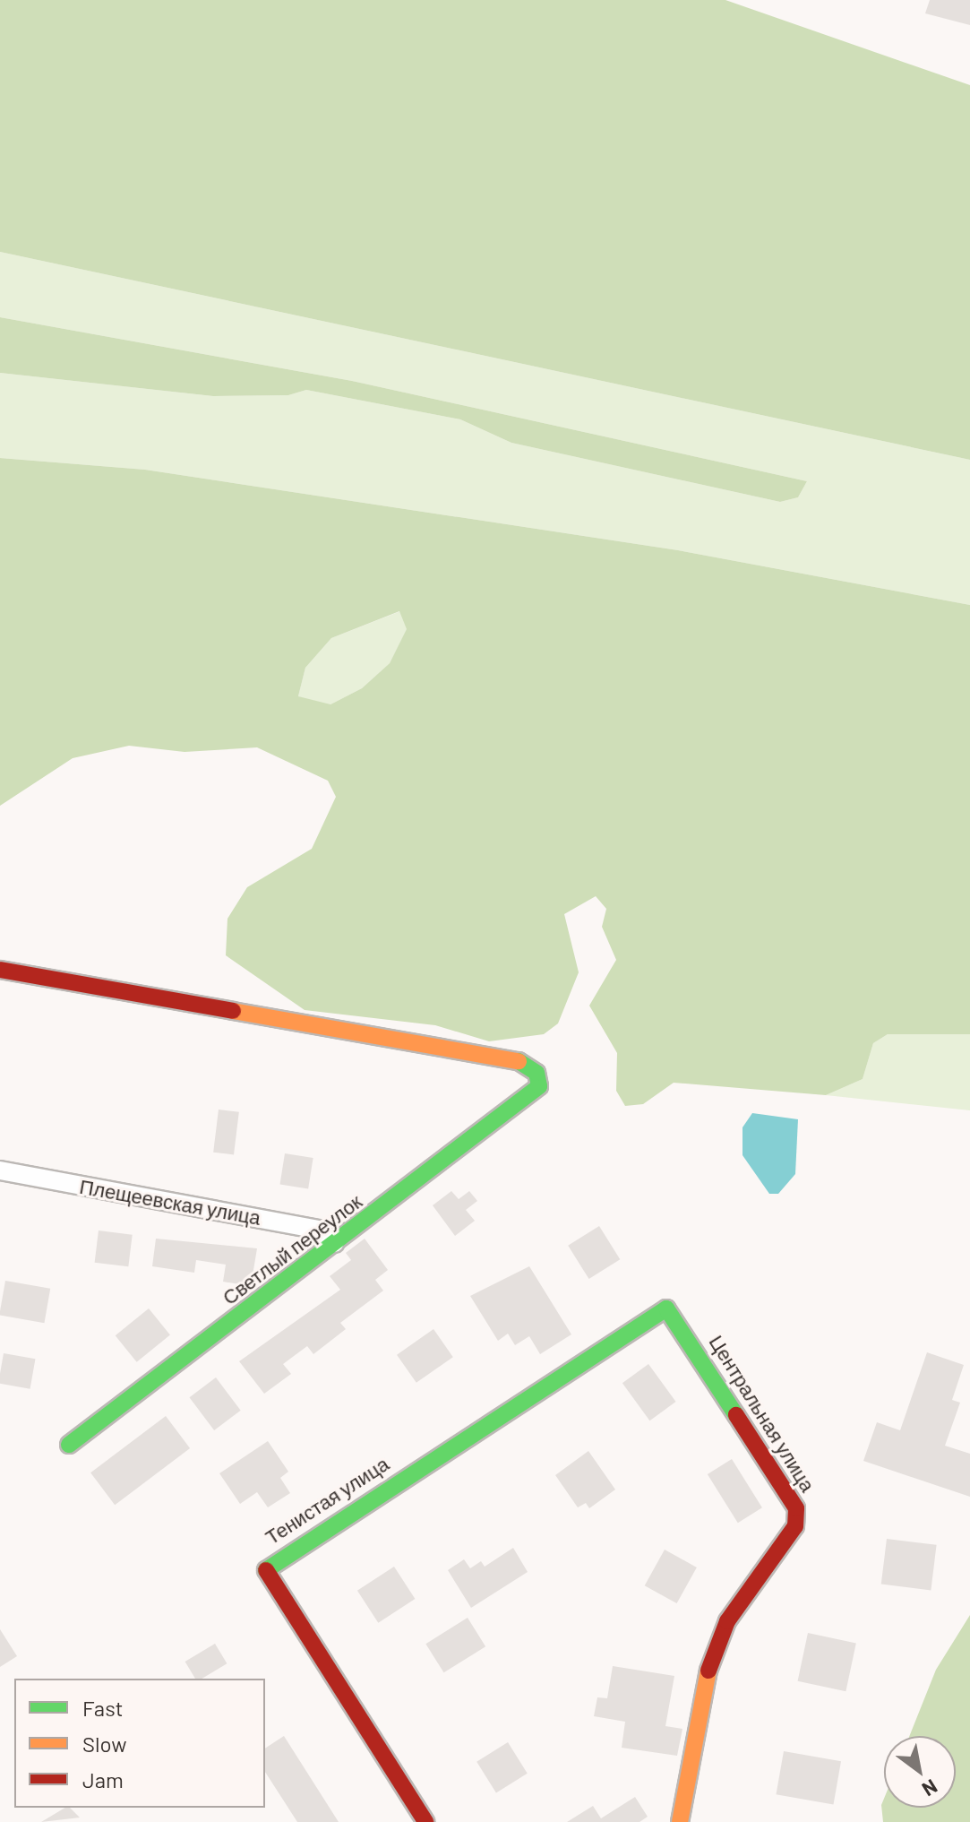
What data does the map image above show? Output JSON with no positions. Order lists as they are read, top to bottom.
{
  "streets": {
    "street": [
      "Плещеевская улица",
      "Светлый переулок",
      "Центральная улица",
      "Тенистая улица"
    ]
  },
  "crossings": [
    ["Плещеевская улица", "Светлый переулок"],
    ["Центральная улица", "Тенистая улица"]
  ],
  "legend": ["Fast", "Slow", "Jam"],
  "north": "bottom right"
}
